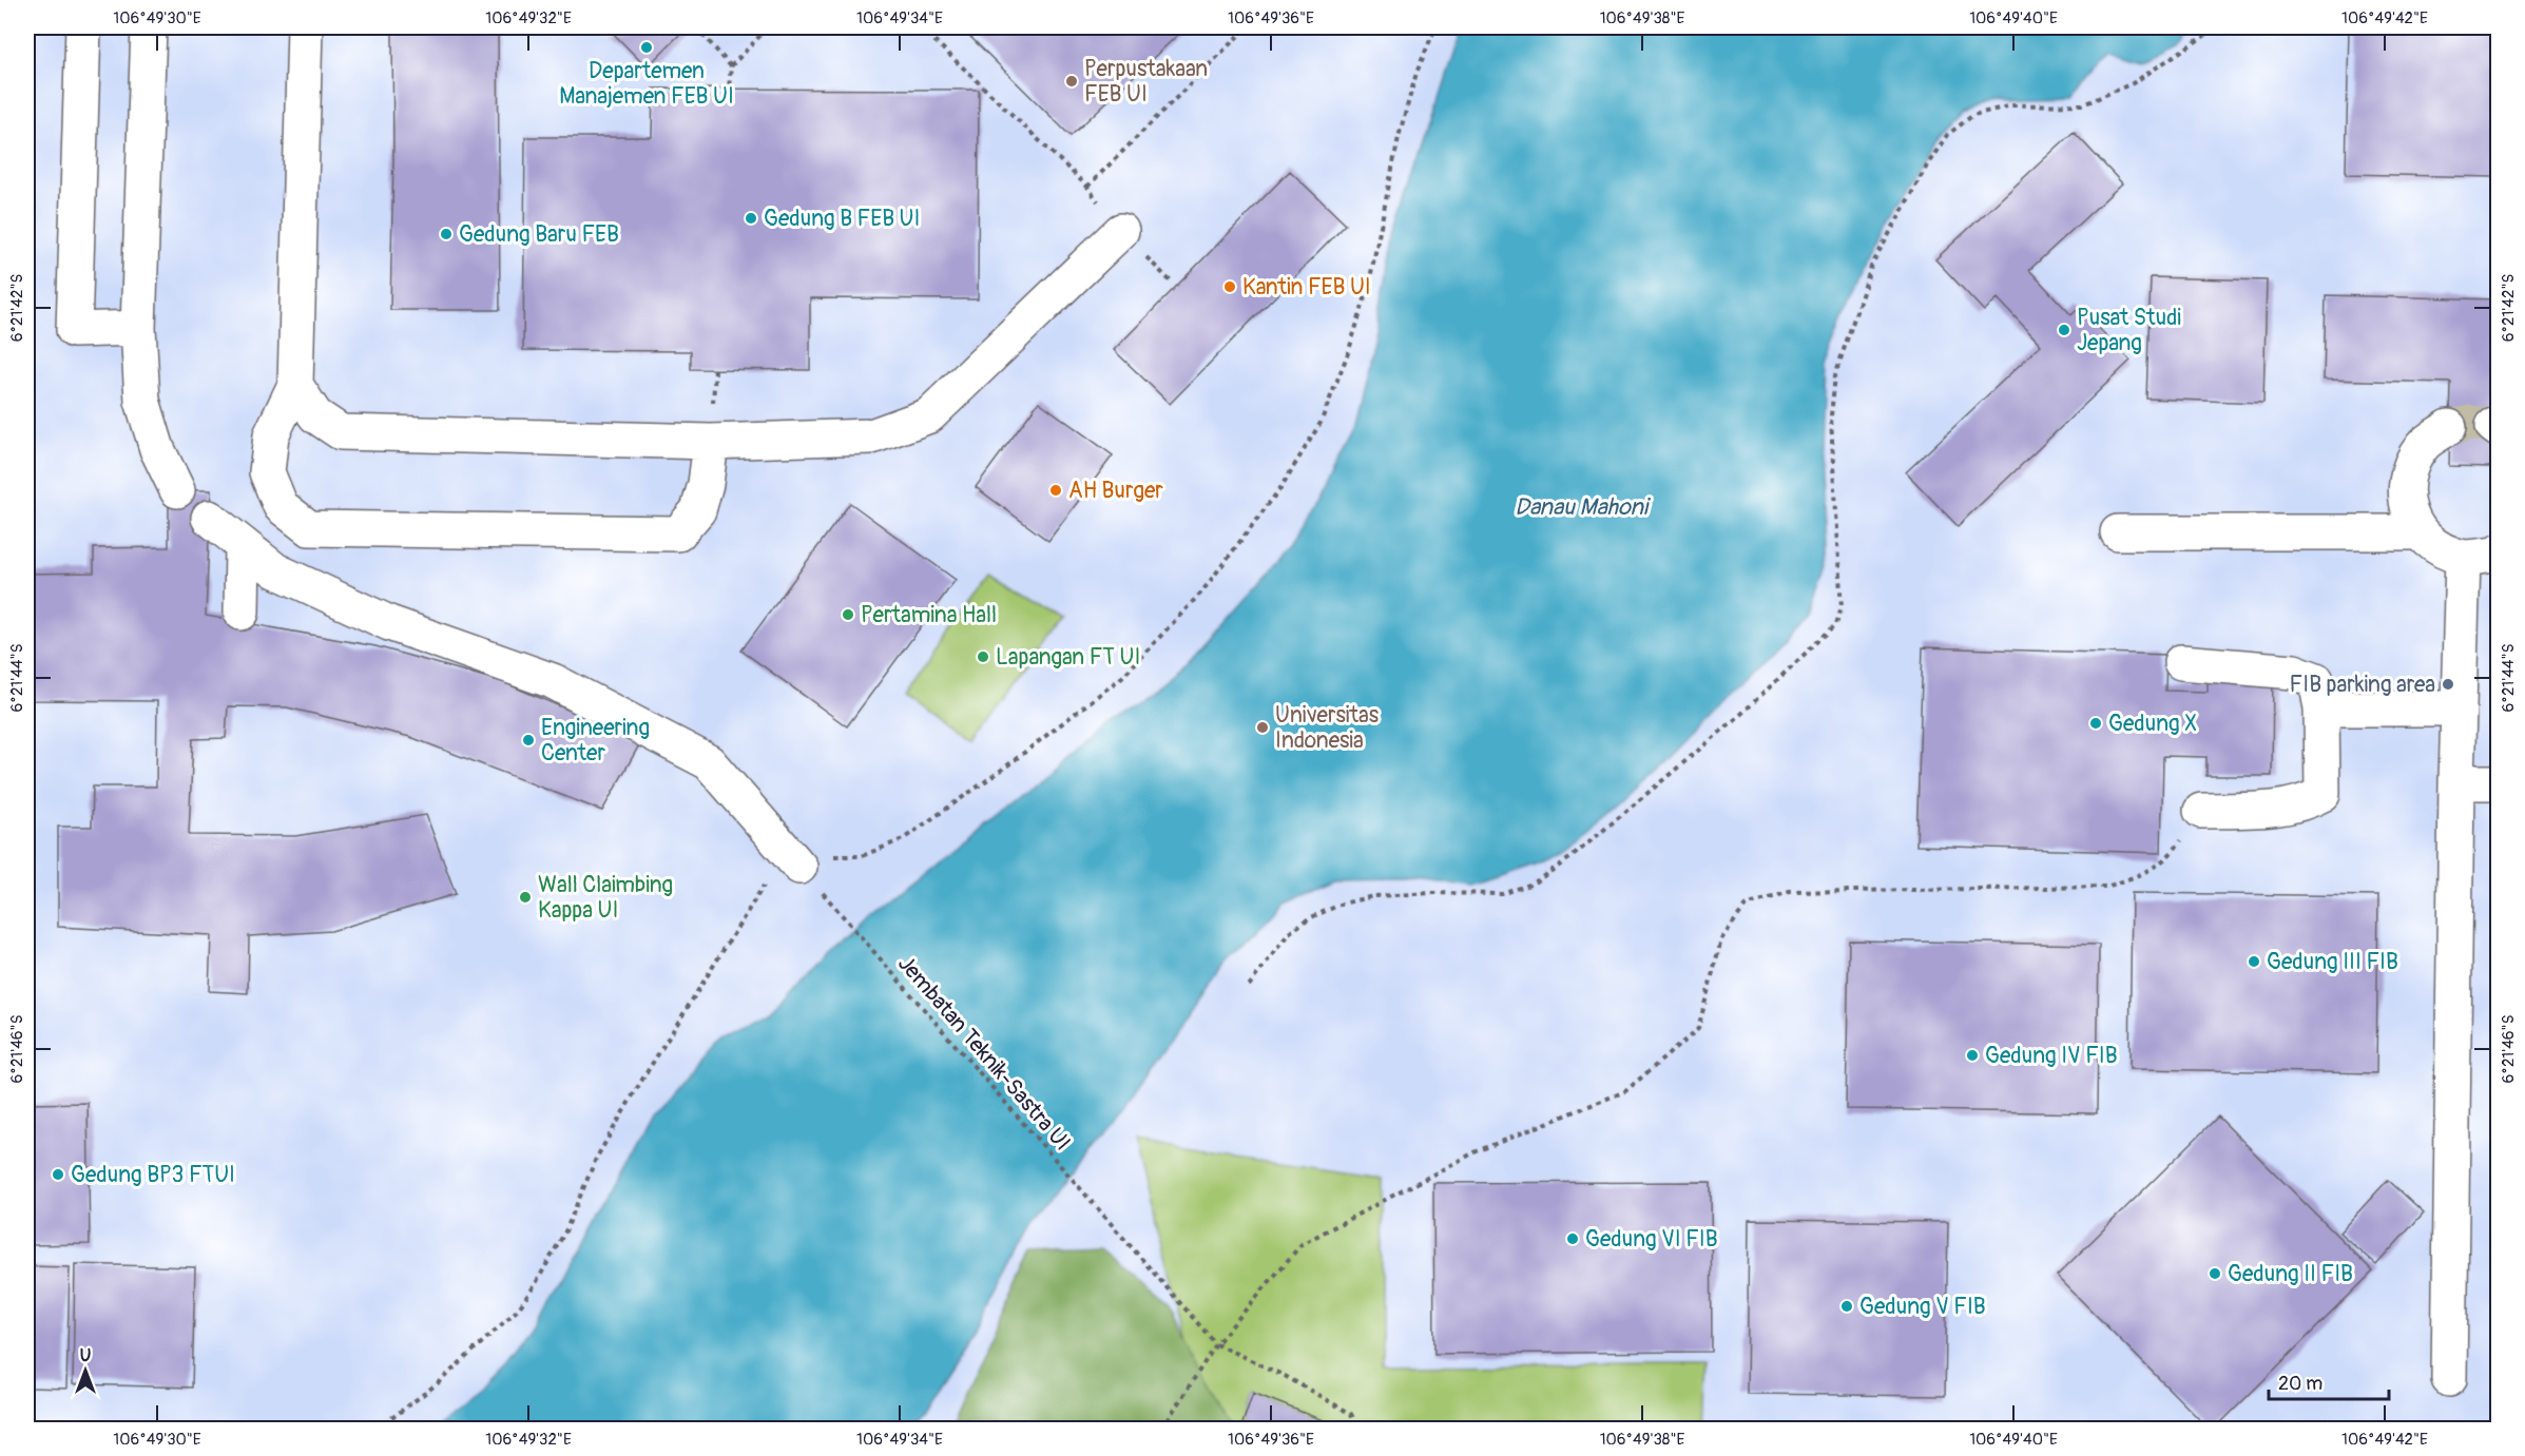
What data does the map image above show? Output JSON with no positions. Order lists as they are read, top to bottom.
{
  "streets": {
    "path": ["Jembatan Teknik-Sastra UI"]
  },
  "water": ["Danau Mahoni"],
  "places": [
    "Departemen Manajemen FEB UI",
    "Perpustakaan FEB UI",
    "Gedung B FEB UI",
    "Gedung Baru FEB",
    "Kantin FEB UI",
    "Pusat Studi Jepang",
    "AH Burger",
    "Pertamina Hall",
    "Lapangan FT UI",
    "FIB parking area",
    "Gedung X",
    "Universitas Indonesia",
    "Engineering Center",
    "Wall Claimbing Kappa UI",
    "Gedung III FIB",
    "Gedung IV FIB",
    "Gedung BP3 FTUI",
    "Gedung VI FIB",
    "Gedung II FIB",
    "Gedung V FIB"
  ],
  "scale_bar": "20 m",
  "north": "top",
  "coordinates": [
    "106°49'30\"E",
    "106°49'32\"E",
    "106°49'34\"E",
    "106°49'36\"E",
    "106°49'38\"E",
    "106°49'40\"E",
    "106°49'42\"E",
    "6°21'42\"S",
    "6°21'44\"S",
    "6°21'46\"S"
  ]
}
